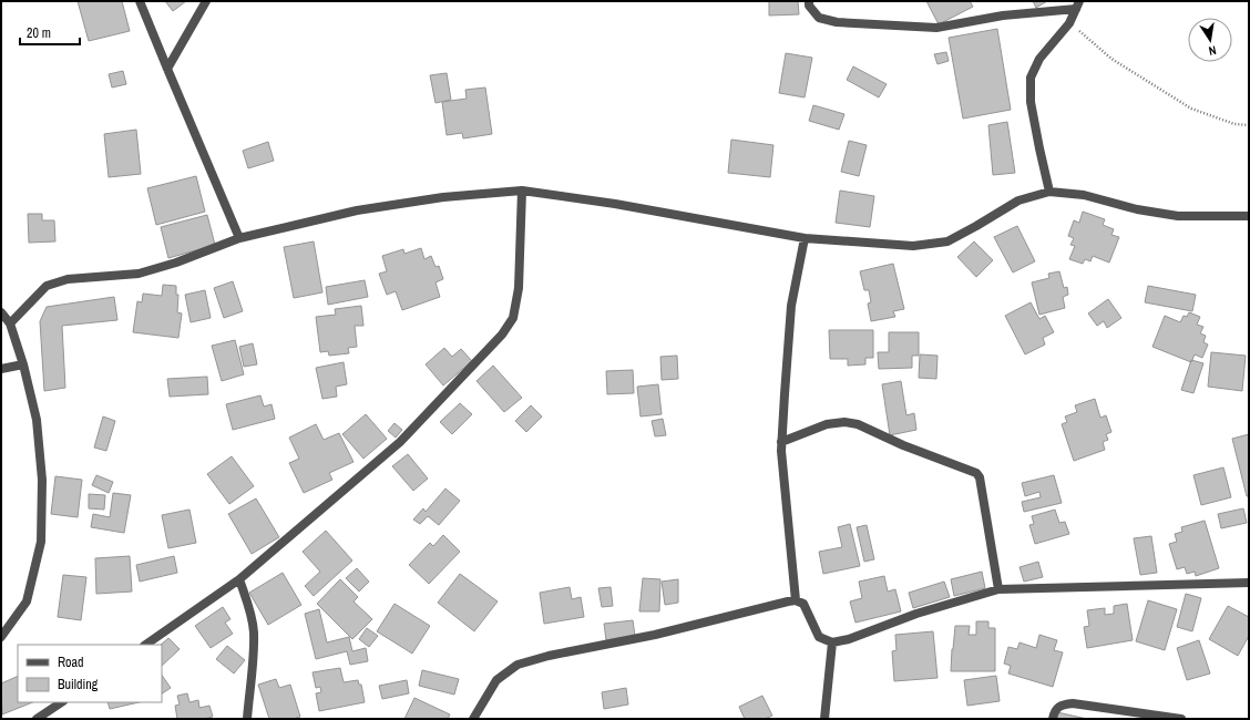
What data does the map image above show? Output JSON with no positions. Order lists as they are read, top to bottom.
{
  "legend": ["Road", "Building"],
  "scale_bar": "20 m",
  "north": "bottom"
}
